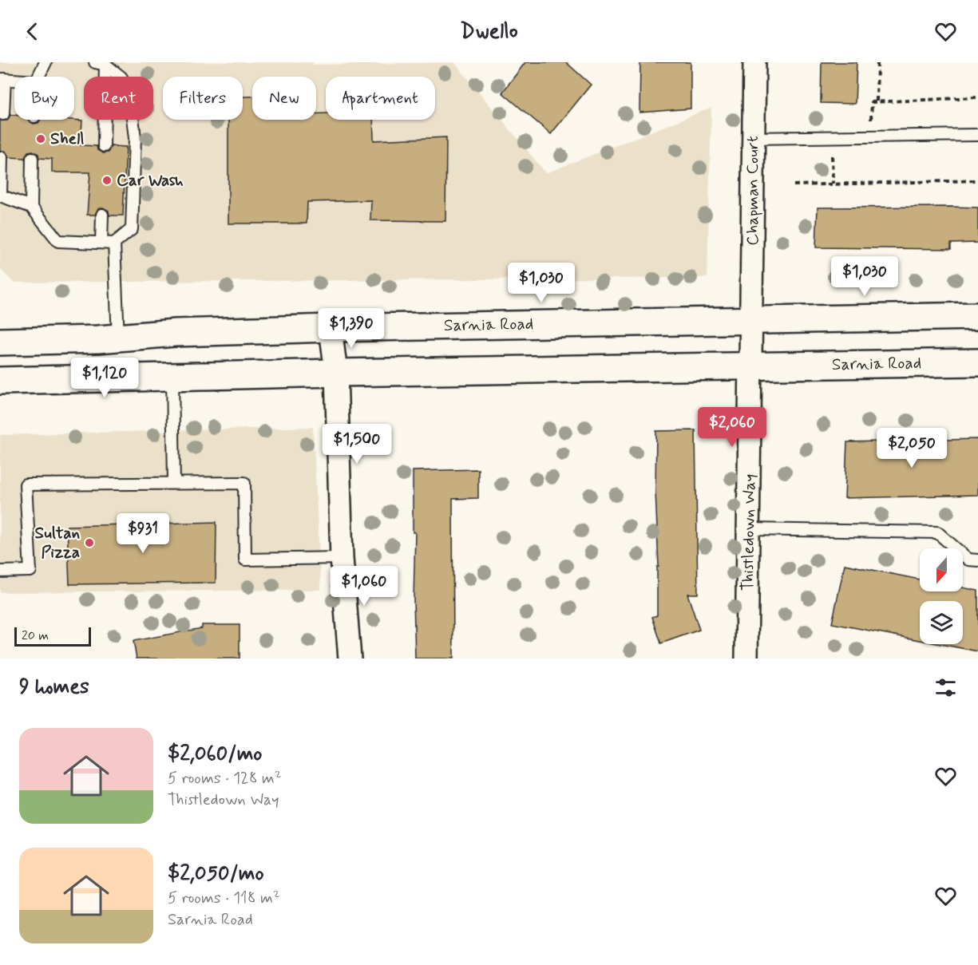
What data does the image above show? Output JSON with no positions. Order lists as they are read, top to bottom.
{
  "streets": {
    "main road": ["Sarnia Road"],
    "street": ["Chapman Court", "Thistledown Way"]
  },
  "crossings": [
    ["Chapman Court", "Sarnia Road"],
    ["Chapman Court", "Thistledown Way"],
    ["Sarnia Road", "Thistledown Way"]
  ],
  "places": ["Shell", "Car Wash", "Sultan Pizza"],
  "scale_bar": "20 m",
  "north": "bottom",
  "page": {
    "header": "Dwello",
    "chip": [
      "Buy",
      "Rent",
      "Filters",
      "New",
      "Apartment"
    ],
    "price": [
      "$1,030",
      "$1,030",
      "$1,390",
      "$1,120",
      "$2,060",
      "$1,500",
      "$2,050",
      "$931",
      "$1,060"
    ],
    "scale": "20 m",
    "heading": "9 homes",
    "list": [
      {
        "name": "$2,060/mo",
        "note": "5 rooms · 128 m² · Thistledown Way"
      },
      {
        "name": "$2,050/mo",
        "note": "5 rooms · 118 m² · Sarnia Road"
      }
    ]
  }
}
